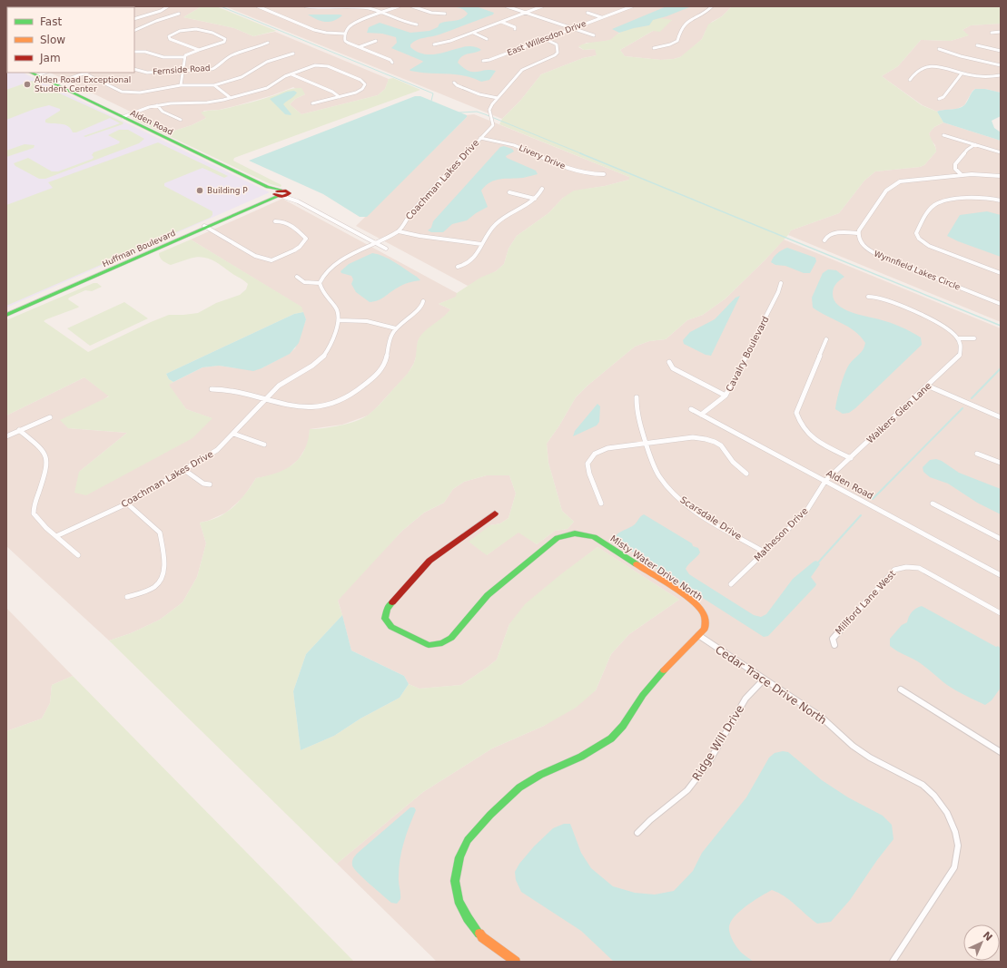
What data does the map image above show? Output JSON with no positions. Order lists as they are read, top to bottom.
{
  "streets": {
    "street": [
      "East Willesdon Drive",
      "Fernside Road",
      "Alden Road",
      "Livery Drive",
      "Coachman Lakes Drive",
      "Huffman Boulevard",
      "Wynnfield Lakes Circle",
      "Cavalry Boulevard",
      "Walkers Glen Lane",
      "Scarsdale Drive",
      "Matheson Drive",
      "Misty Water Drive North",
      "Millford Lane West",
      "Cedar Trace Drive North",
      "Ridge Will Drive"
    ]
  },
  "crossings": [
    ["Alden Road", "Huffman Boulevard"],
    ["Alden Road", "Cavalry Boulevard"],
    ["Alden Road", "Walkers Glen Lane"],
    ["Alden Road", "Matheson Drive"],
    ["Livery Drive", "Coachman Lakes Drive"],
    ["Walkers Glen Lane", "Matheson Drive"],
    ["Scarsdale Drive", "Matheson Drive"],
    ["Misty Water Drive North", "Cedar Trace Drive North"],
    ["Cedar Trace Drive North", "Ridge Will Drive"]
  ],
  "places": ["Alden Road Exceptional Student Center", "Building P"],
  "legend": ["Fast", "Slow", "Jam"],
  "north": "top right"
}
